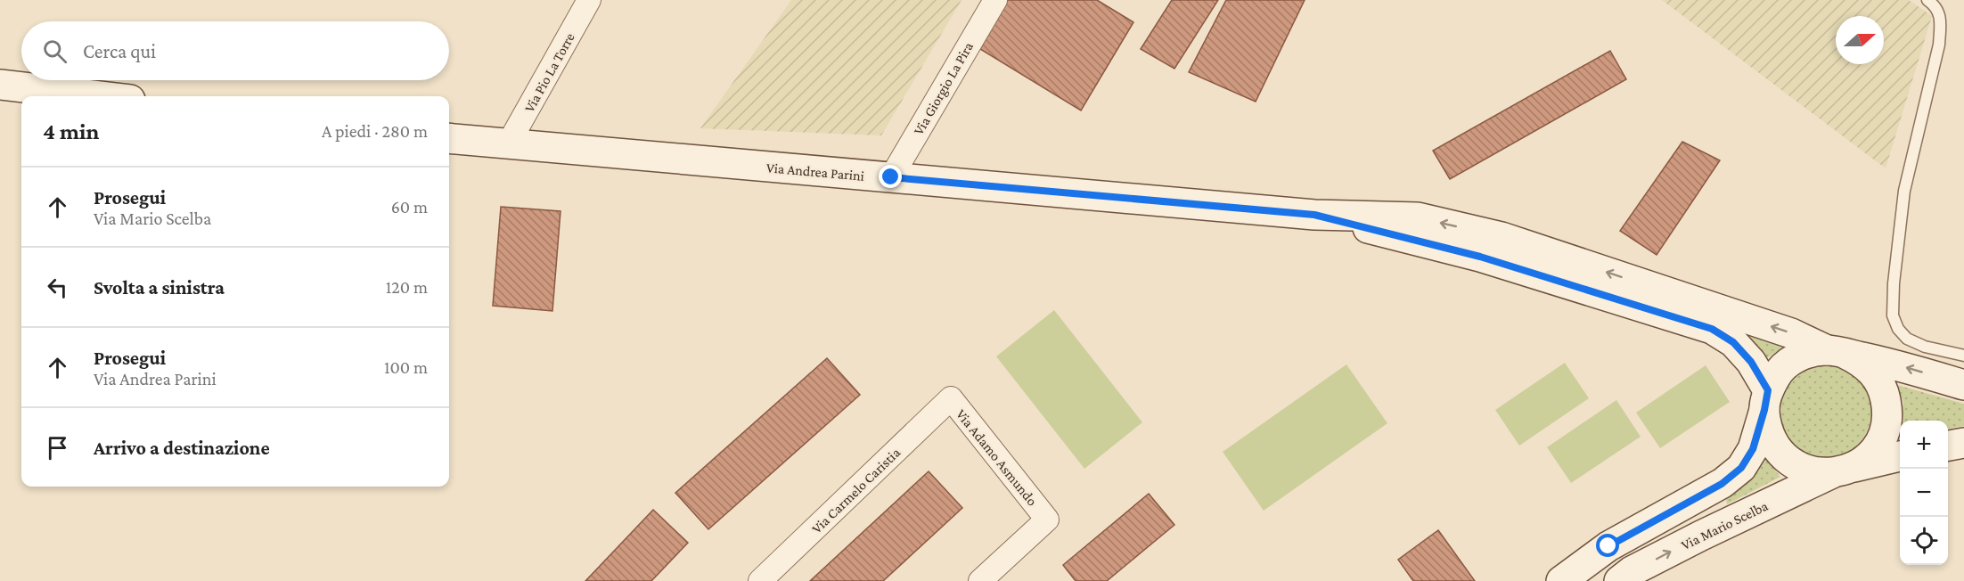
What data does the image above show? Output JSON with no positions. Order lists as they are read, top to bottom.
{
  "streets": {
    "main road": ["Via Andrea Parini", "Via Mario Scelba"],
    "street": [
      "Via Pio La Torre",
      "Via Giorgio La Pira",
      "Via Adamo Asmundo",
      "Via Carmelo Caristia"
    ]
  },
  "crossings": [
    ["Via Pio La Torre", "Via Andrea Parini"],
    ["Via Giorgio La Pira", "Via Andrea Parini"],
    ["Via Adamo Asmundo", "Via Carmelo Caristia"]
  ],
  "north": "right",
  "page": {
    "search": "Cerca qui",
    "heading": ["4 min", "A piedi · 280 m"],
    "list": [
      ["Prosegui", "Via Mario Scelba", "60 m"],
      ["Svolta a sinistra", "120 m"],
      ["Prosegui", "Via Andrea Parini", "100 m"],
      "Arrivo a destinazione"
    ],
    "map_buttons": ["+", "−"]
  }
}
